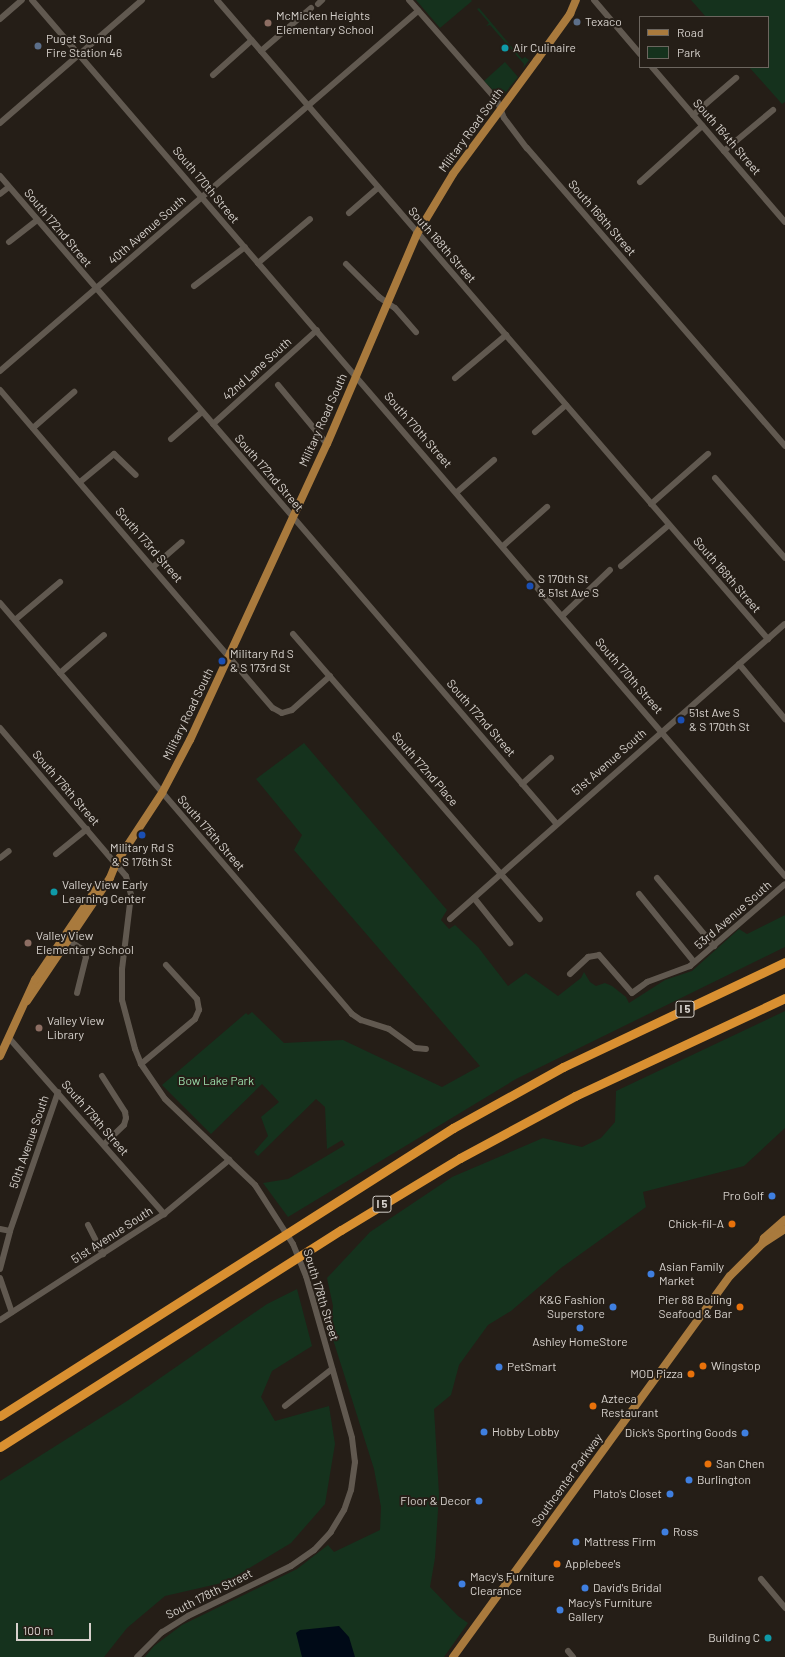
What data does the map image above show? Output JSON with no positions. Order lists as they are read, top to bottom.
{
  "streets": {
    "highway": ["I 5"],
    "main road": ["Military Road South", "Southcenter Parkway"],
    "street": [
      "South 164th Street",
      "South 170th Street",
      "South 166th Street",
      "South 172nd Street",
      "40th Avenue South",
      "South 168th Street",
      "42nd Lane South",
      "South 173rd Street",
      "51st Avenue South",
      "South 172nd Place",
      "South 176th Street",
      "South 175th Street",
      "53rd Avenue South",
      "South 179th Street",
      "50th Avenue South",
      "South 178th Street"
    ]
  },
  "crossings": [
    ["Military Road South", "South 170th Street"],
    ["Military Road South", "South 166th Street"],
    ["Military Road South", "South 172nd Street"],
    ["Military Road South", "South 168th Street"],
    ["Military Road South", "South 173rd Street"],
    ["Military Road South", "South 176th Street"],
    ["Military Road South", "South 175th Street"],
    ["Military Road South", "South 179th Street"],
    ["Military Road South", "South 178th Street"],
    ["South 170th Street", "40th Avenue South"],
    ["South 170th Street", "42nd Lane South"],
    ["South 170th Street", "51st Avenue South"],
    ["South 166th Street", "40th Avenue South"],
    ["South 172nd Street", "40th Avenue South"],
    ["South 172nd Street", "42nd Lane South"],
    ["South 172nd Street", "51st Avenue South"],
    ["40th Avenue South", "South 168th Street"],
    ["South 168th Street", "51st Avenue South"],
    ["South 173rd Street", "South 172nd Place"],
    ["51st Avenue South", "South 172nd Place"],
    ["51st Avenue South", "South 179th Street"],
    ["51st Avenue South", "South 178th Street"],
    ["South 176th Street", "South 178th Street"],
    ["South 179th Street", "50th Avenue South"]
  ],
  "parks": ["Bow Lake Park"],
  "places": [
    "Texaco",
    "McMicken Heights Elementary School",
    "Puget Sound Fire Station 46",
    "Air Culinaire",
    "S 170th St & 51st Ave S",
    "Military Rd S & S 173rd St",
    "51st Ave S & S 170th St",
    "Military Rd S & S 176th St",
    "Valley View Early Learning Center",
    "Valley View Elementary School",
    "Valley View Library",
    "Pro Golf",
    "Chick-fil-A",
    "Asian Family Market",
    "K&G Fashion Superstore",
    "Pier 88 Boiling Seafood & Bar",
    "Ashley HomeStore",
    "Wingstop",
    "PetSmart",
    "MOD Pizza",
    "Azteca Restaurant",
    "Hobby Lobby",
    "Dick's Sporting Goods",
    "San Chen",
    "Burlington",
    "Plato's Closet",
    "Floor & Decor",
    "Ross",
    "Mattress Firm",
    "Applebee's",
    "Macy's Furniture Clearance",
    "David's Bridal",
    "Macy's Furniture Gallery",
    "Building C"
  ],
  "legend": ["Road", "Park"],
  "scale_bar": "100 m"
}
